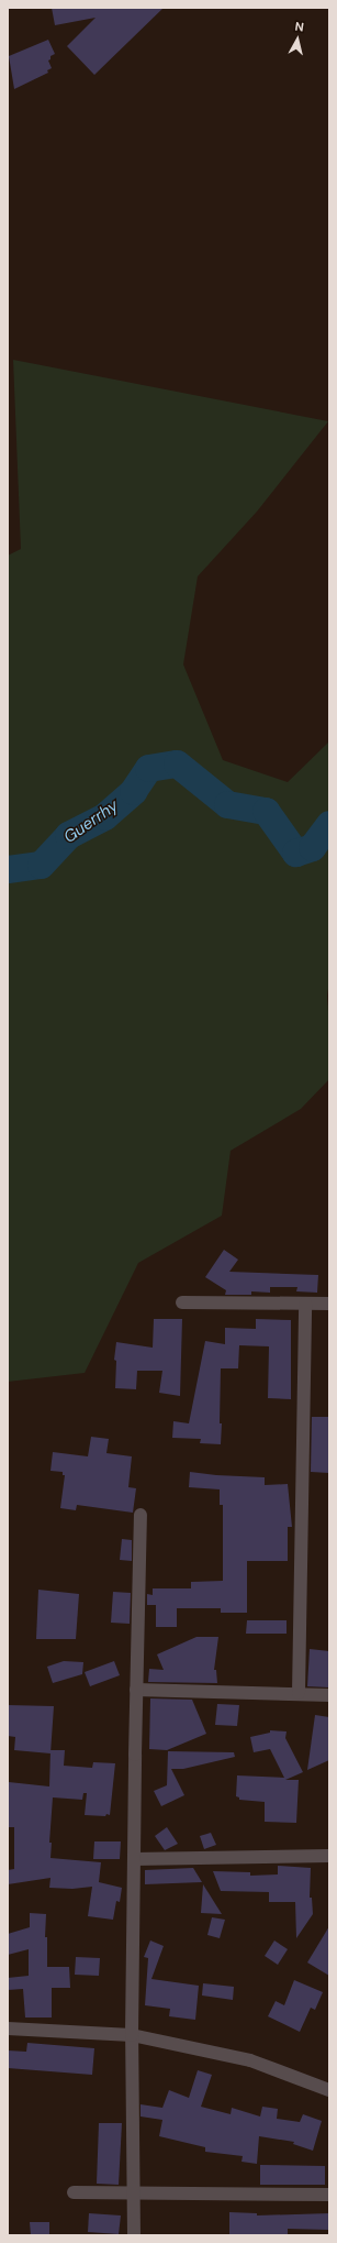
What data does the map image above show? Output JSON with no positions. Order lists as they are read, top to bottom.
{
  "water": ["Guerrhy"],
  "north": "top"
}
